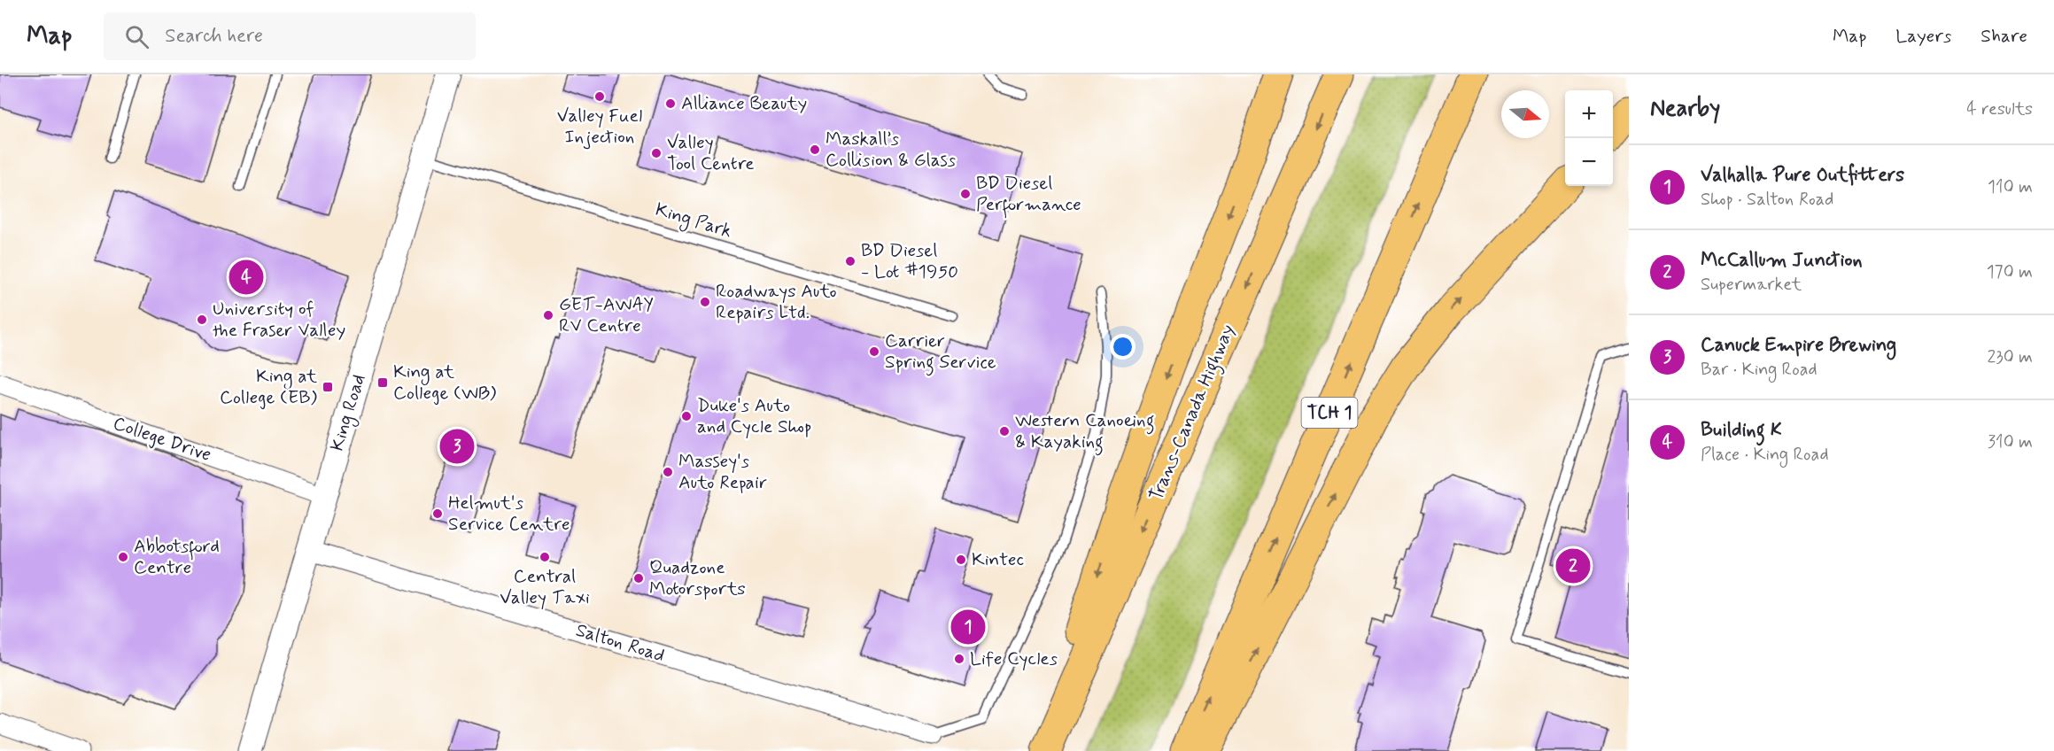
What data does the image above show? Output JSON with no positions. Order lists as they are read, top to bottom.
{
  "streets": {
    "highway": ["Trans-Canada Highway", "TCH 1"],
    "street": ["King Road", "College Drive", "Salton Road"],
    "lane": ["King Park"]
  },
  "crossings": [
    ["King Park", "King Road"],
    ["King Road", "College Drive"],
    ["King Road", "Salton Road"]
  ],
  "places": {
    "other": [
      "Valley Fuel Injection",
      "Alliance Beauty",
      "Maskall’s Collision & Glass",
      "Valley Tool Centre",
      "BD Diesel Performance",
      "BD Diesel - Lot #1950",
      "Roadways Auto Repairs Ltd.",
      "GET-AWAY RV Centre",
      "University of the Fraser Valley",
      "Carrier Spring Service",
      "Duke's Auto and Cycle Shop",
      "Western Canoeing & Kayaking",
      "Massey's Auto Repair",
      "Helmut's Service Centre",
      "Abbotsford Centre",
      "Central Valley Taxi",
      "Kintec",
      "Quadzone Motorsports",
      "Life Cycles"
    ],
    "transit": ["King at College (WB)", "King at College (EB)"]
  },
  "north": "right",
  "page": {
    "header": "Map",
    "search": "Search here",
    "nav": ["Map", "Layers", "Share"],
    "heading": ["Nearby", "4 results"],
    "map_buttons": ["+", "−"],
    "list": [
      {
        "mark": "1",
        "name": "Valhalla Pure Outfitters",
        "note": "Shop · Salton Road",
        "value": "110 m"
      },
      {
        "mark": "2",
        "name": "McCallum Junction",
        "note": "Supermarket",
        "value": "170 m"
      },
      {
        "mark": "3",
        "name": "Canuck Empire Brewing",
        "note": "Bar · King Road",
        "value": "230 m"
      },
      {
        "mark": "4",
        "name": "Building K",
        "note": "Place · King Road",
        "value": "310 m"
      }
    ],
    "pins": [
      "4",
      "3",
      "2",
      "1"
    ]
  }
}
